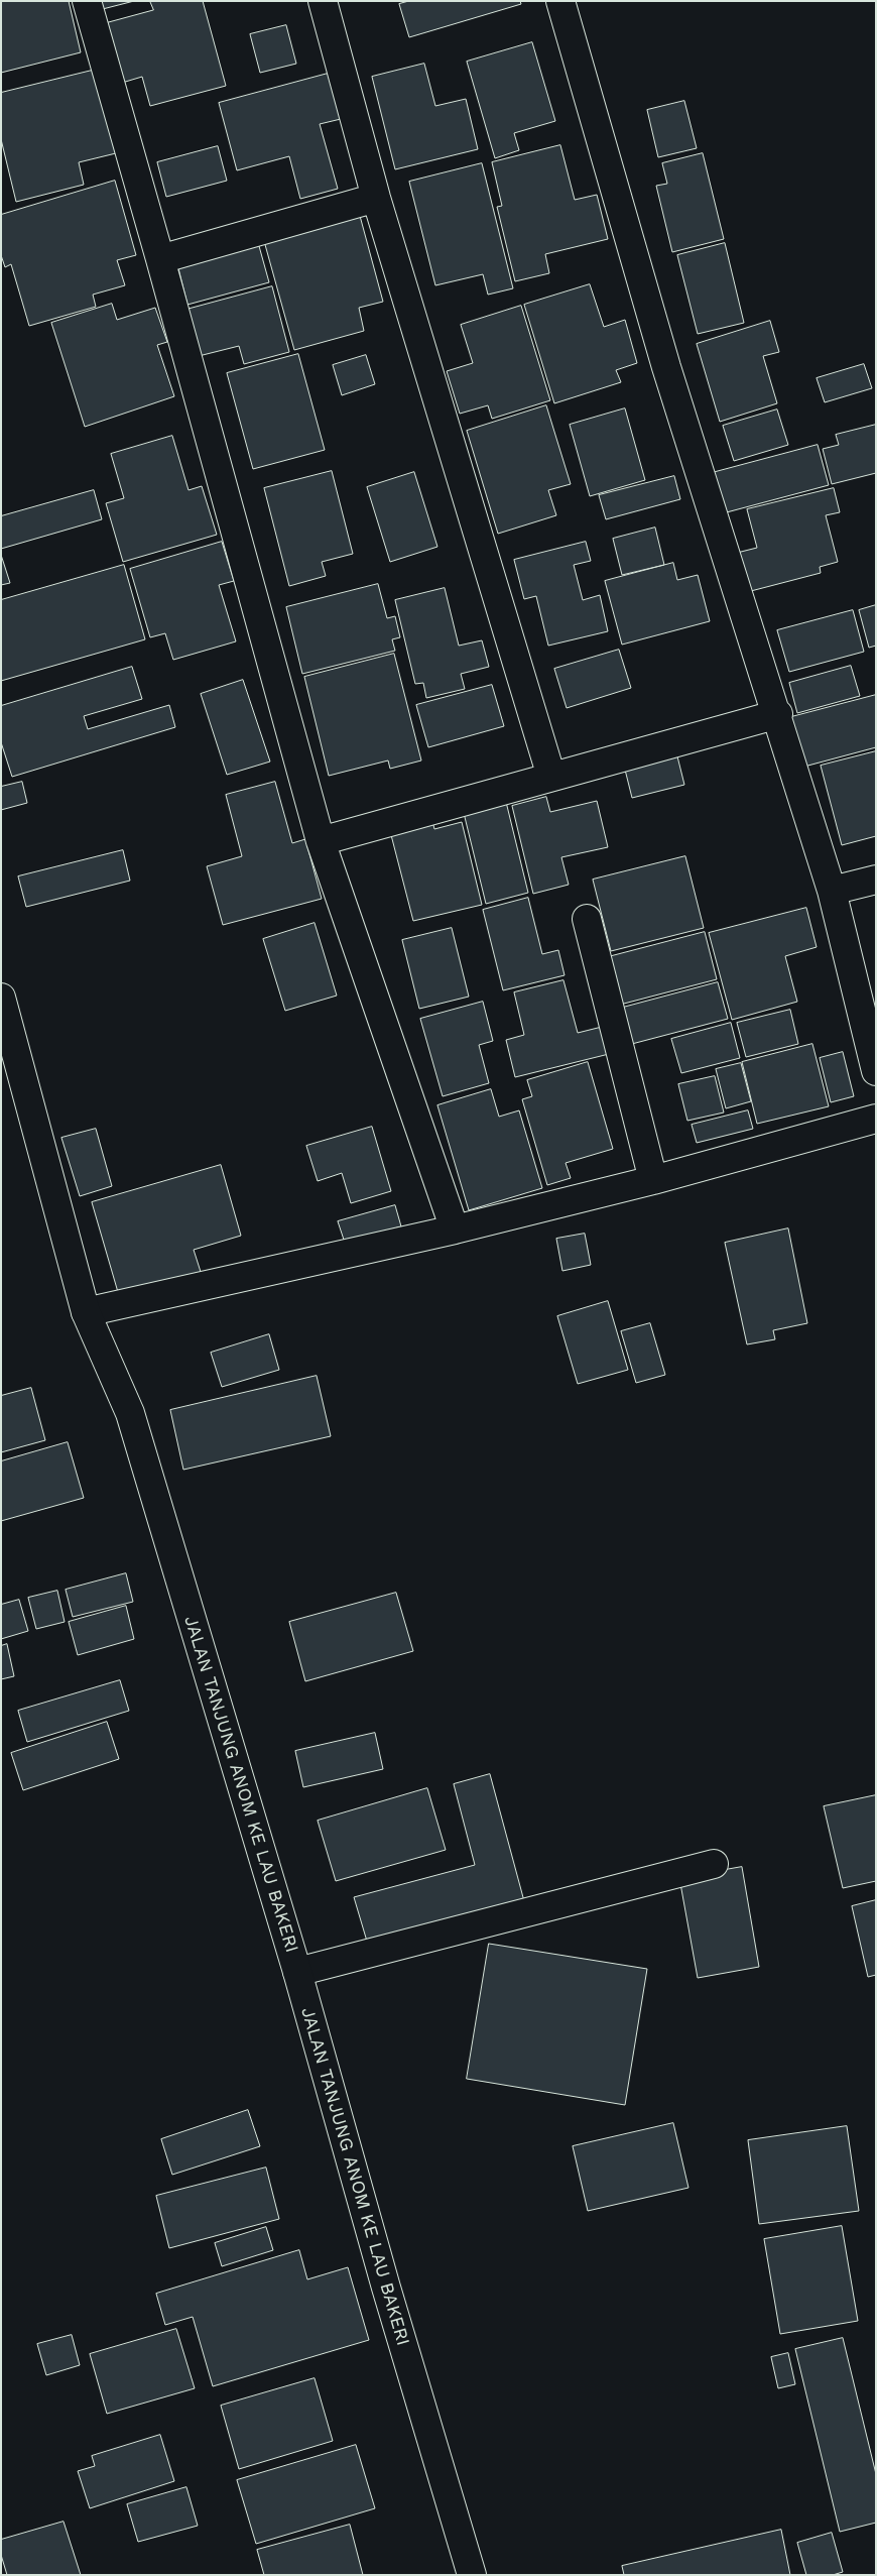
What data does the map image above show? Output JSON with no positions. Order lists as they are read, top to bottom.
{
  "streets": {
    "street": ["JALAN TANJUNG ANOM KE LAU BAKERI"]
  }
}
